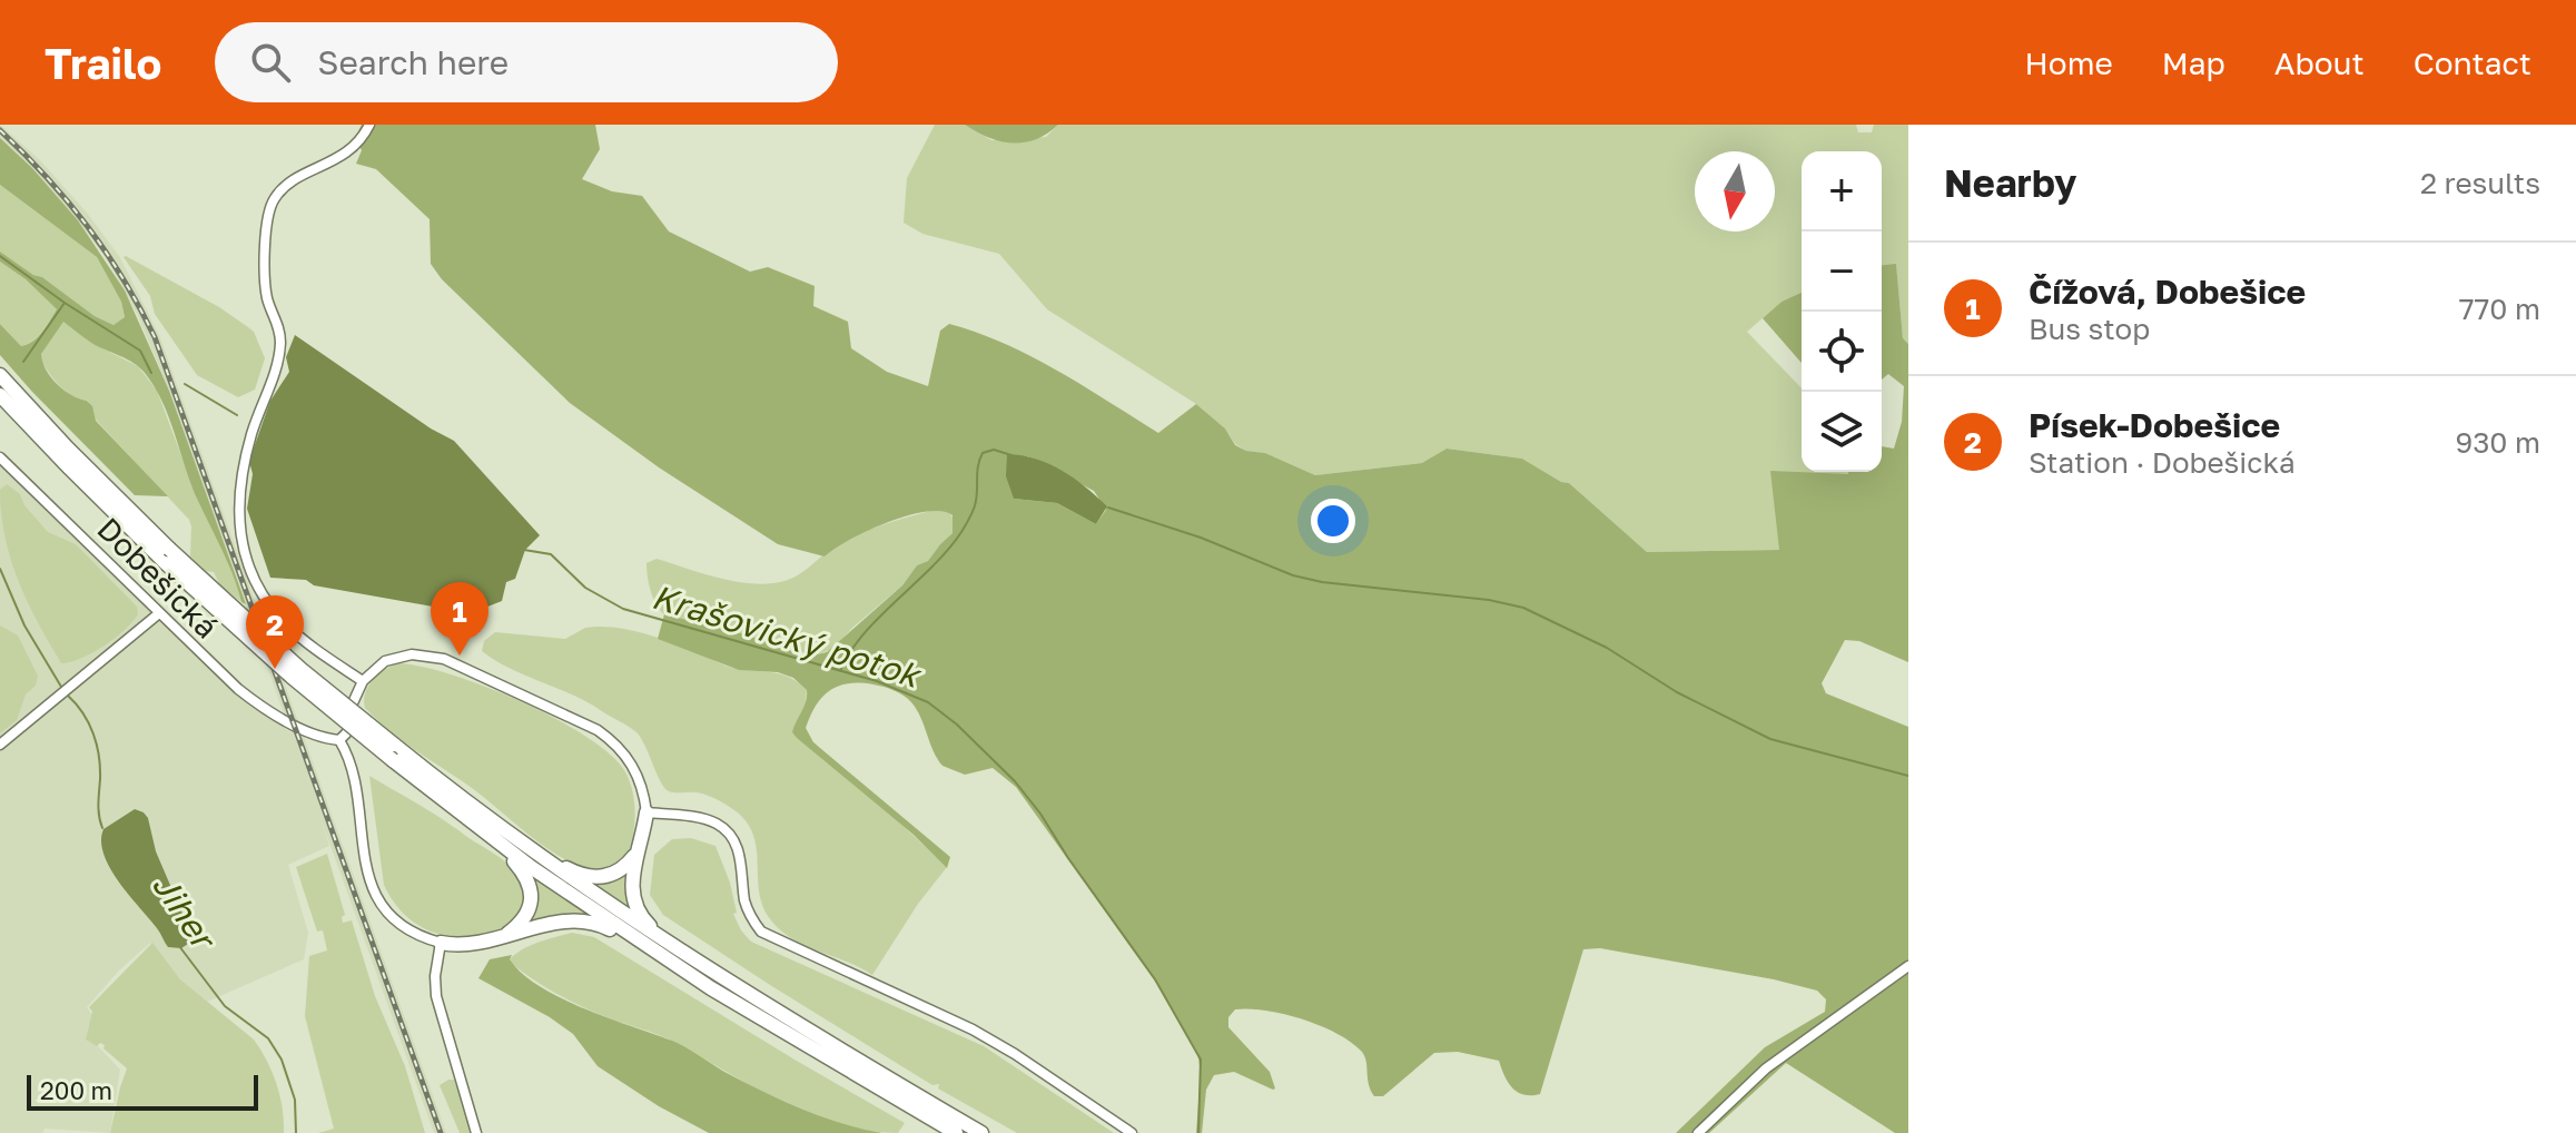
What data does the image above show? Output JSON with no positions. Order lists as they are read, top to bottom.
{
  "streets": {
    "street": ["Dobešická"]
  },
  "water": ["Krašovický potok", "Jiher"],
  "scale_bar": "200 m",
  "north": "bottom",
  "page": {
    "header": "Trailo",
    "search": "Search here",
    "nav": [
      "Home",
      "Map",
      "About",
      "Contact"
    ],
    "heading": ["Nearby", "2 results"],
    "map_buttons": ["+", "−"],
    "list": [
      {
        "mark": "1",
        "name": "Čížová, Dobešice",
        "note": "Bus stop",
        "value": "770 m"
      },
      {
        "mark": "2",
        "name": "Písek-Dobešice",
        "note": "Station · Dobešická",
        "value": "930 m"
      }
    ],
    "pins": ["1", "2"],
    "scale": "200 m"
  }
}
